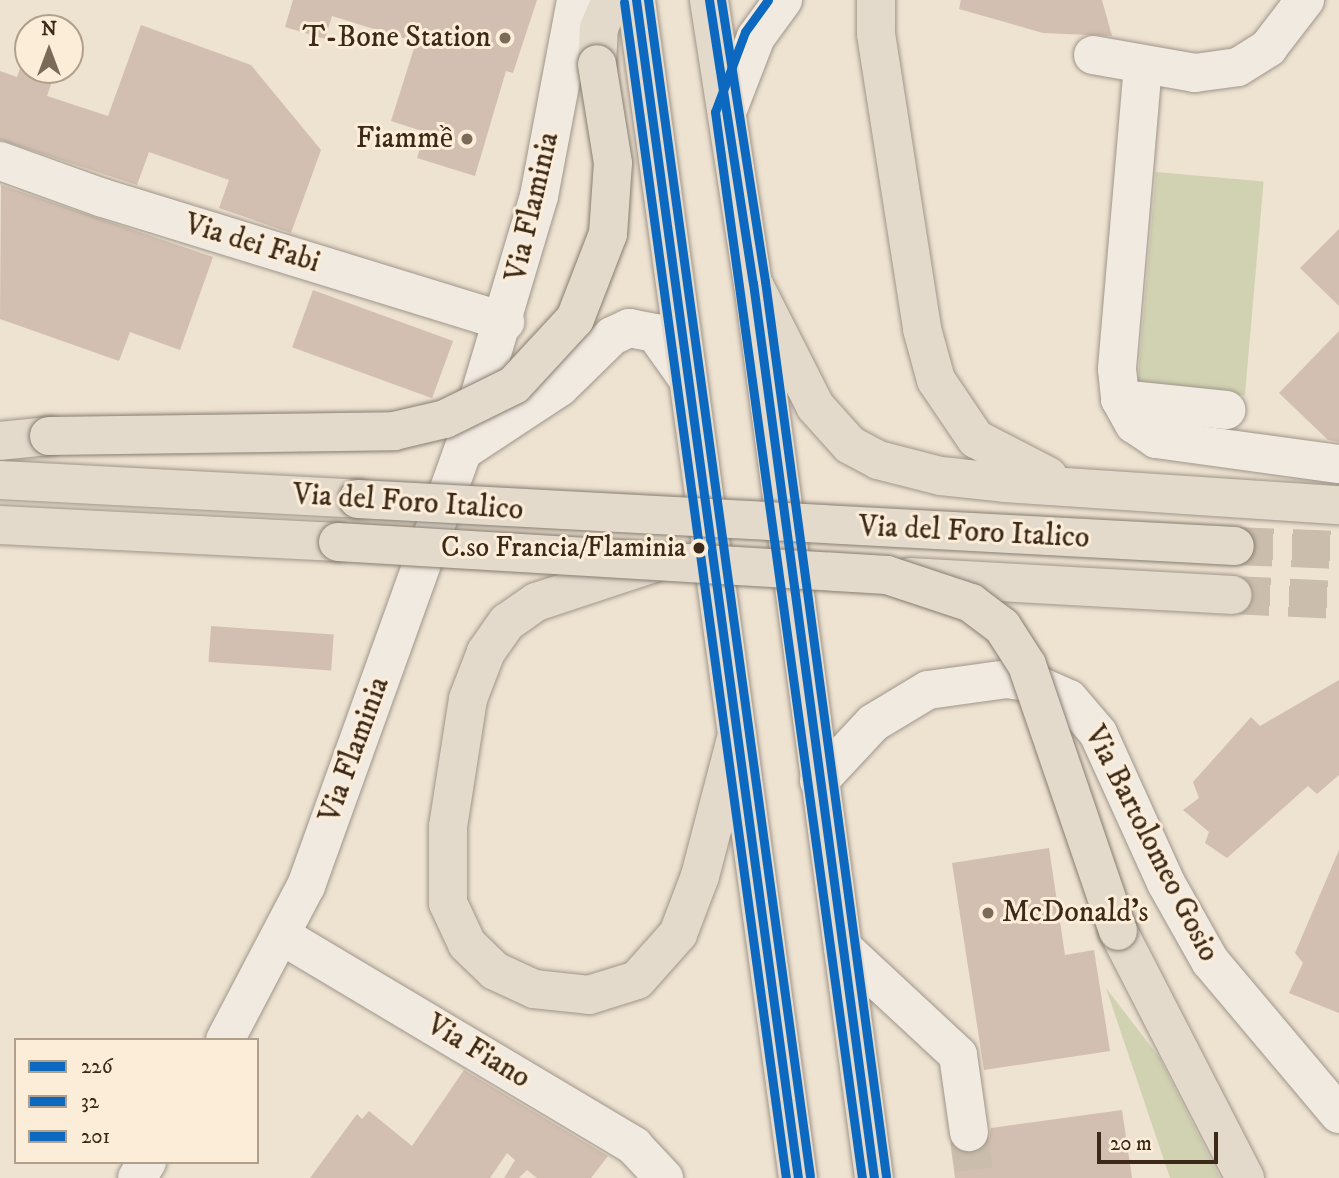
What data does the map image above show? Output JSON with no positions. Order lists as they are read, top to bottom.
{
  "streets": {
    "main road": ["Via del Foro Italico"],
    "street": [
      "Via Flaminia",
      "Via dei Fabi",
      "Via Bartolomeo Gosio",
      "Via Fiano"
    ]
  },
  "crossings": [
    ["Via Flaminia", "Via dei Fabi"],
    ["Via Flaminia", "Via Fiano"]
  ],
  "places": [
    "T-Bone Station",
    "Fiammề",
    "C.so Francia/Flaminia",
    "McDonald's"
  ],
  "lines": ["transit line 226", "transit line 32", "transit line 201"],
  "legend": ["226", "32", "201"],
  "scale_bar": "20 m",
  "north": "top"
}
